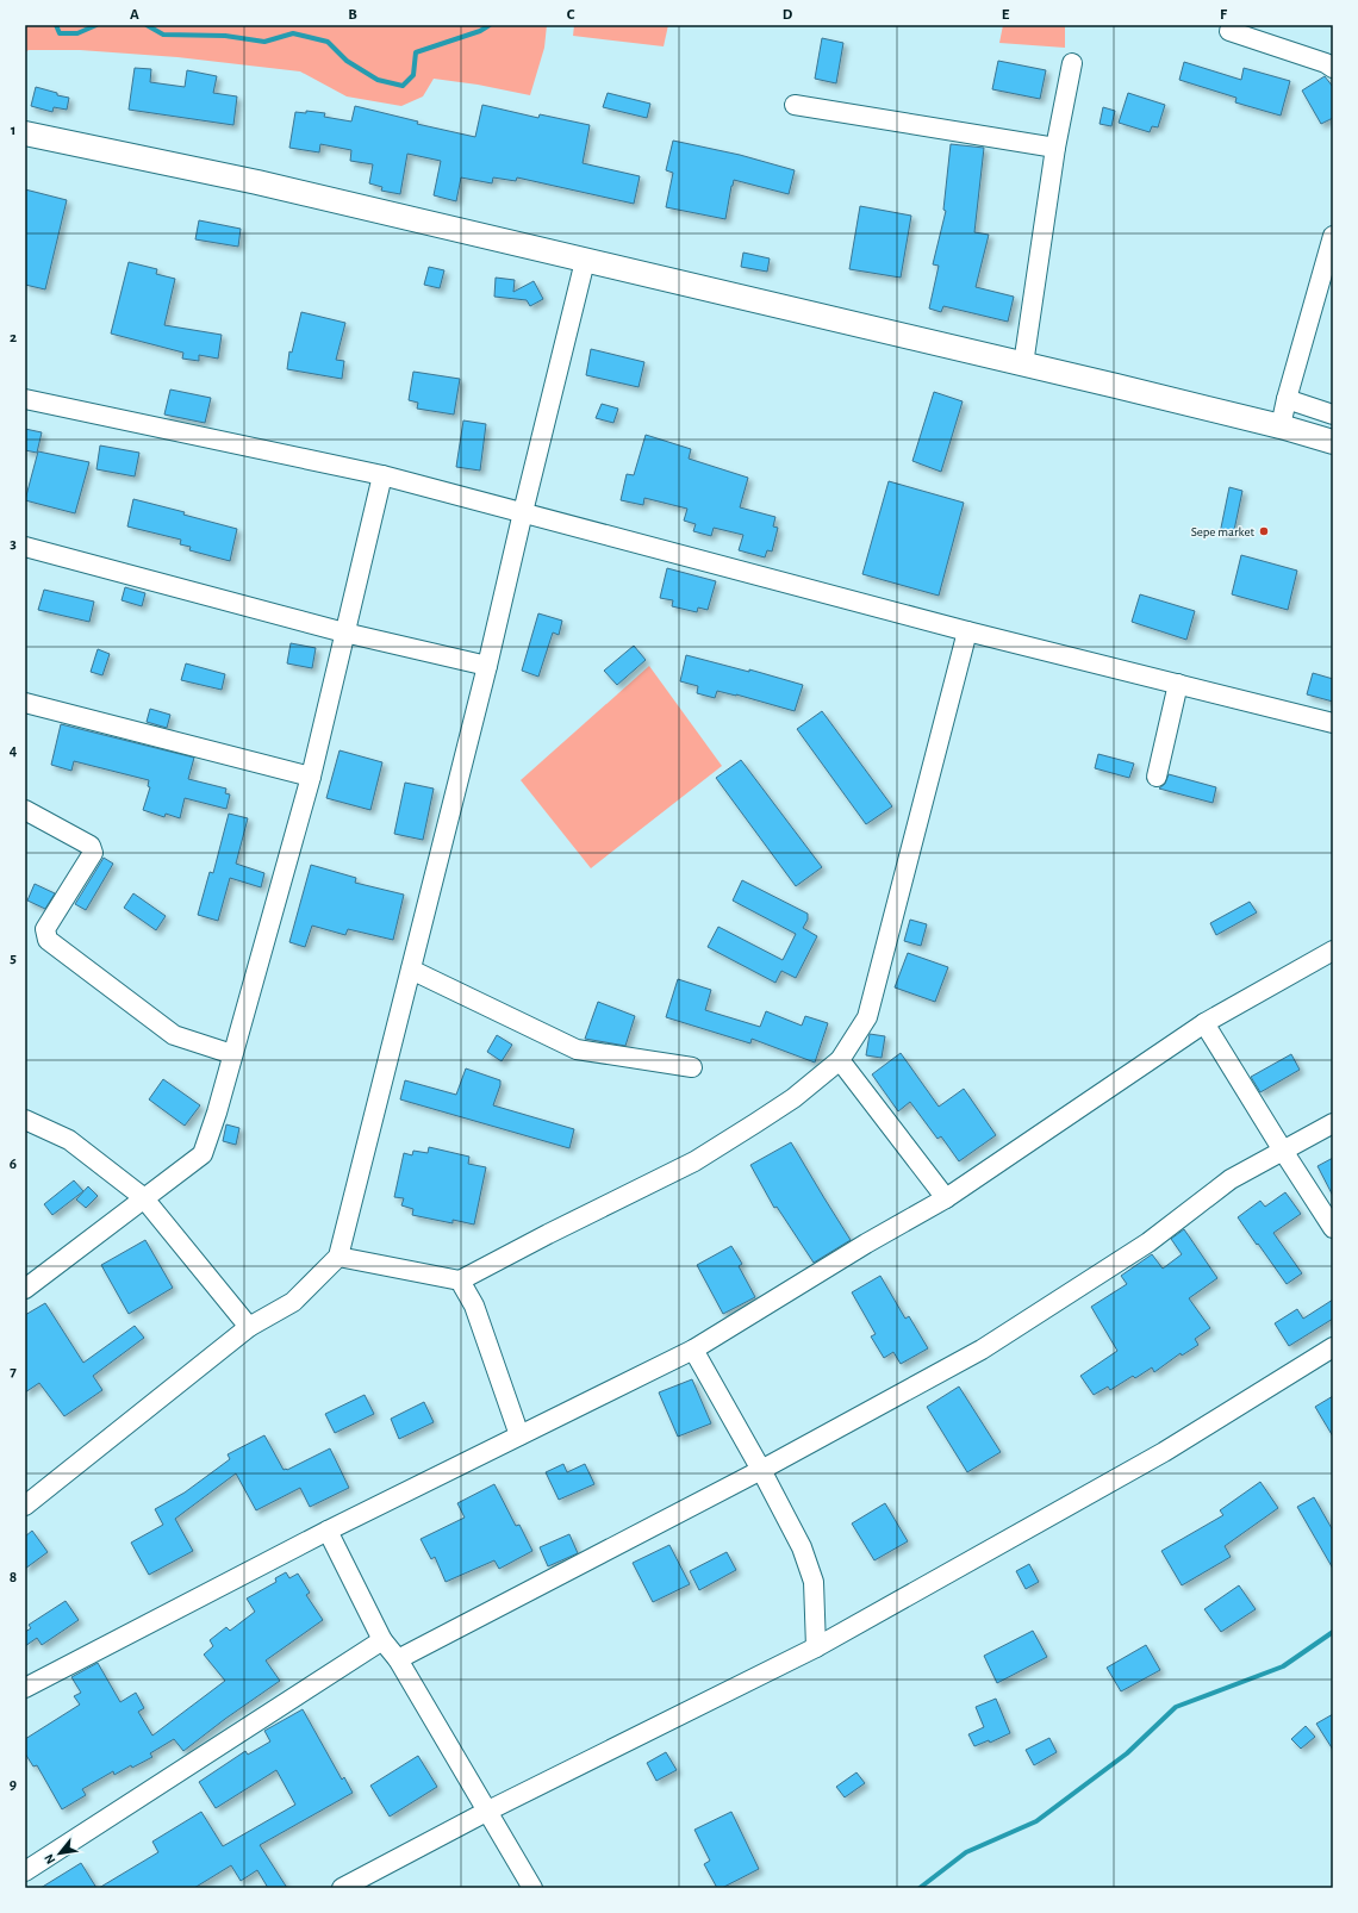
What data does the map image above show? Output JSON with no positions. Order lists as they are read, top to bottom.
{
  "places": ["Sepe market"],
  "north": "bottom left",
  "grid": {
    "columns": [
      "A",
      "B",
      "C",
      "D",
      "E",
      "F"
    ],
    "rows": [
      "1",
      "2",
      "3",
      "4",
      "5",
      "6",
      "7",
      "8",
      "9"
    ]
  }
}
